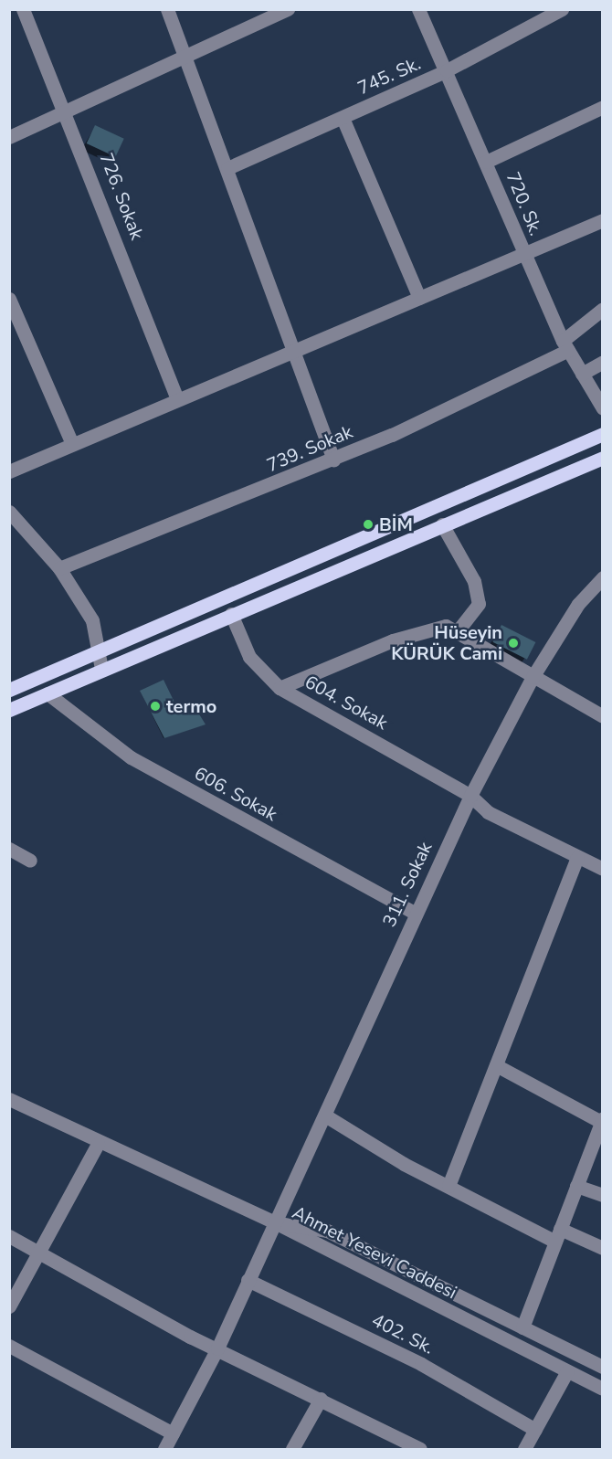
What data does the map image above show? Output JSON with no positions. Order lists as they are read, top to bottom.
{
  "streets": {
    "street": [
      "745. Sk.",
      "726. Sokak",
      "720. Sk.",
      "739. Sokak",
      "604. Sokak",
      "606. Sokak",
      "311. Sokak",
      "Ahmet Yesevi Caddesi",
      "402. Sk."
    ]
  },
  "crossings": [
    ["745. Sk.", "720. Sk."],
    ["720. Sk.", "739. Sokak"],
    ["604. Sokak", "311. Sokak"],
    ["606. Sokak", "311. Sokak"],
    ["311. Sokak", "Ahmet Yesevi Caddesi"],
    ["311. Sokak", "402. Sk."]
  ],
  "places": ["BİM", "Hüseyin KÜRÜK Cami", "termo"]
}
